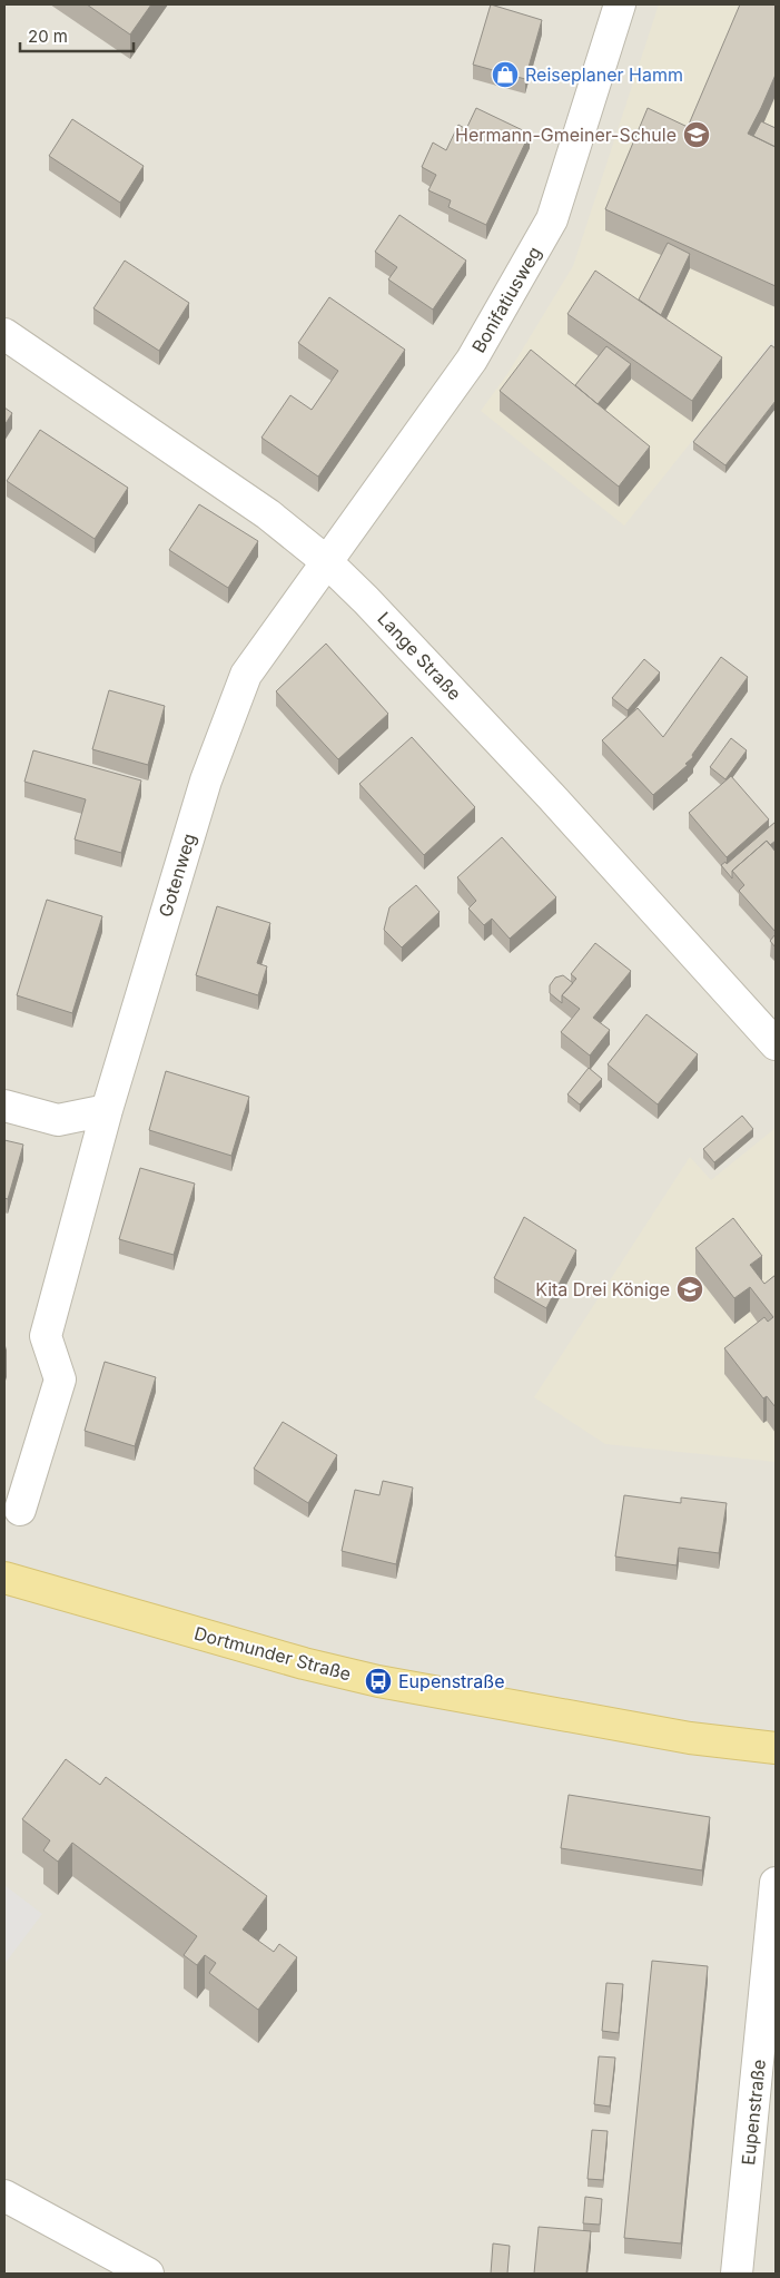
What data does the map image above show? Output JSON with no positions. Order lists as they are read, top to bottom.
{
  "streets": {
    "main road": ["Dortmunder Straße"],
    "street": [
      "Bonifatiusweg",
      "Lange Straße",
      "Gotenweg",
      "Eupenstraße"
    ]
  },
  "crossings": [
    ["Bonifatiusweg", "Lange Straße"],
    ["Bonifatiusweg", "Gotenweg"],
    ["Lange Straße", "Gotenweg"]
  ],
  "places": {
    "shop": ["Reiseplaner Hamm"],
    "school or university": ["Hermann-Gmeiner-Schule", "Kita Drei Könige"],
    "bus stop": ["Eupenstraße"]
  },
  "scale_bar": "20 m"
}
